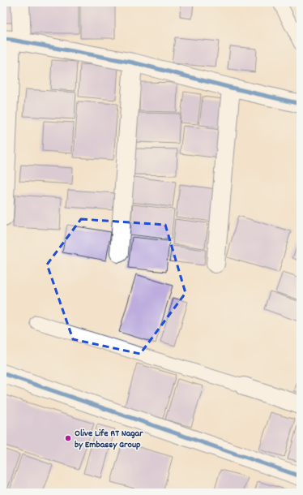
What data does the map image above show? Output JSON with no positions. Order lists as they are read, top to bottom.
{
  "places": ["Olive Life RT Nagar by Embassy Group"]
}
